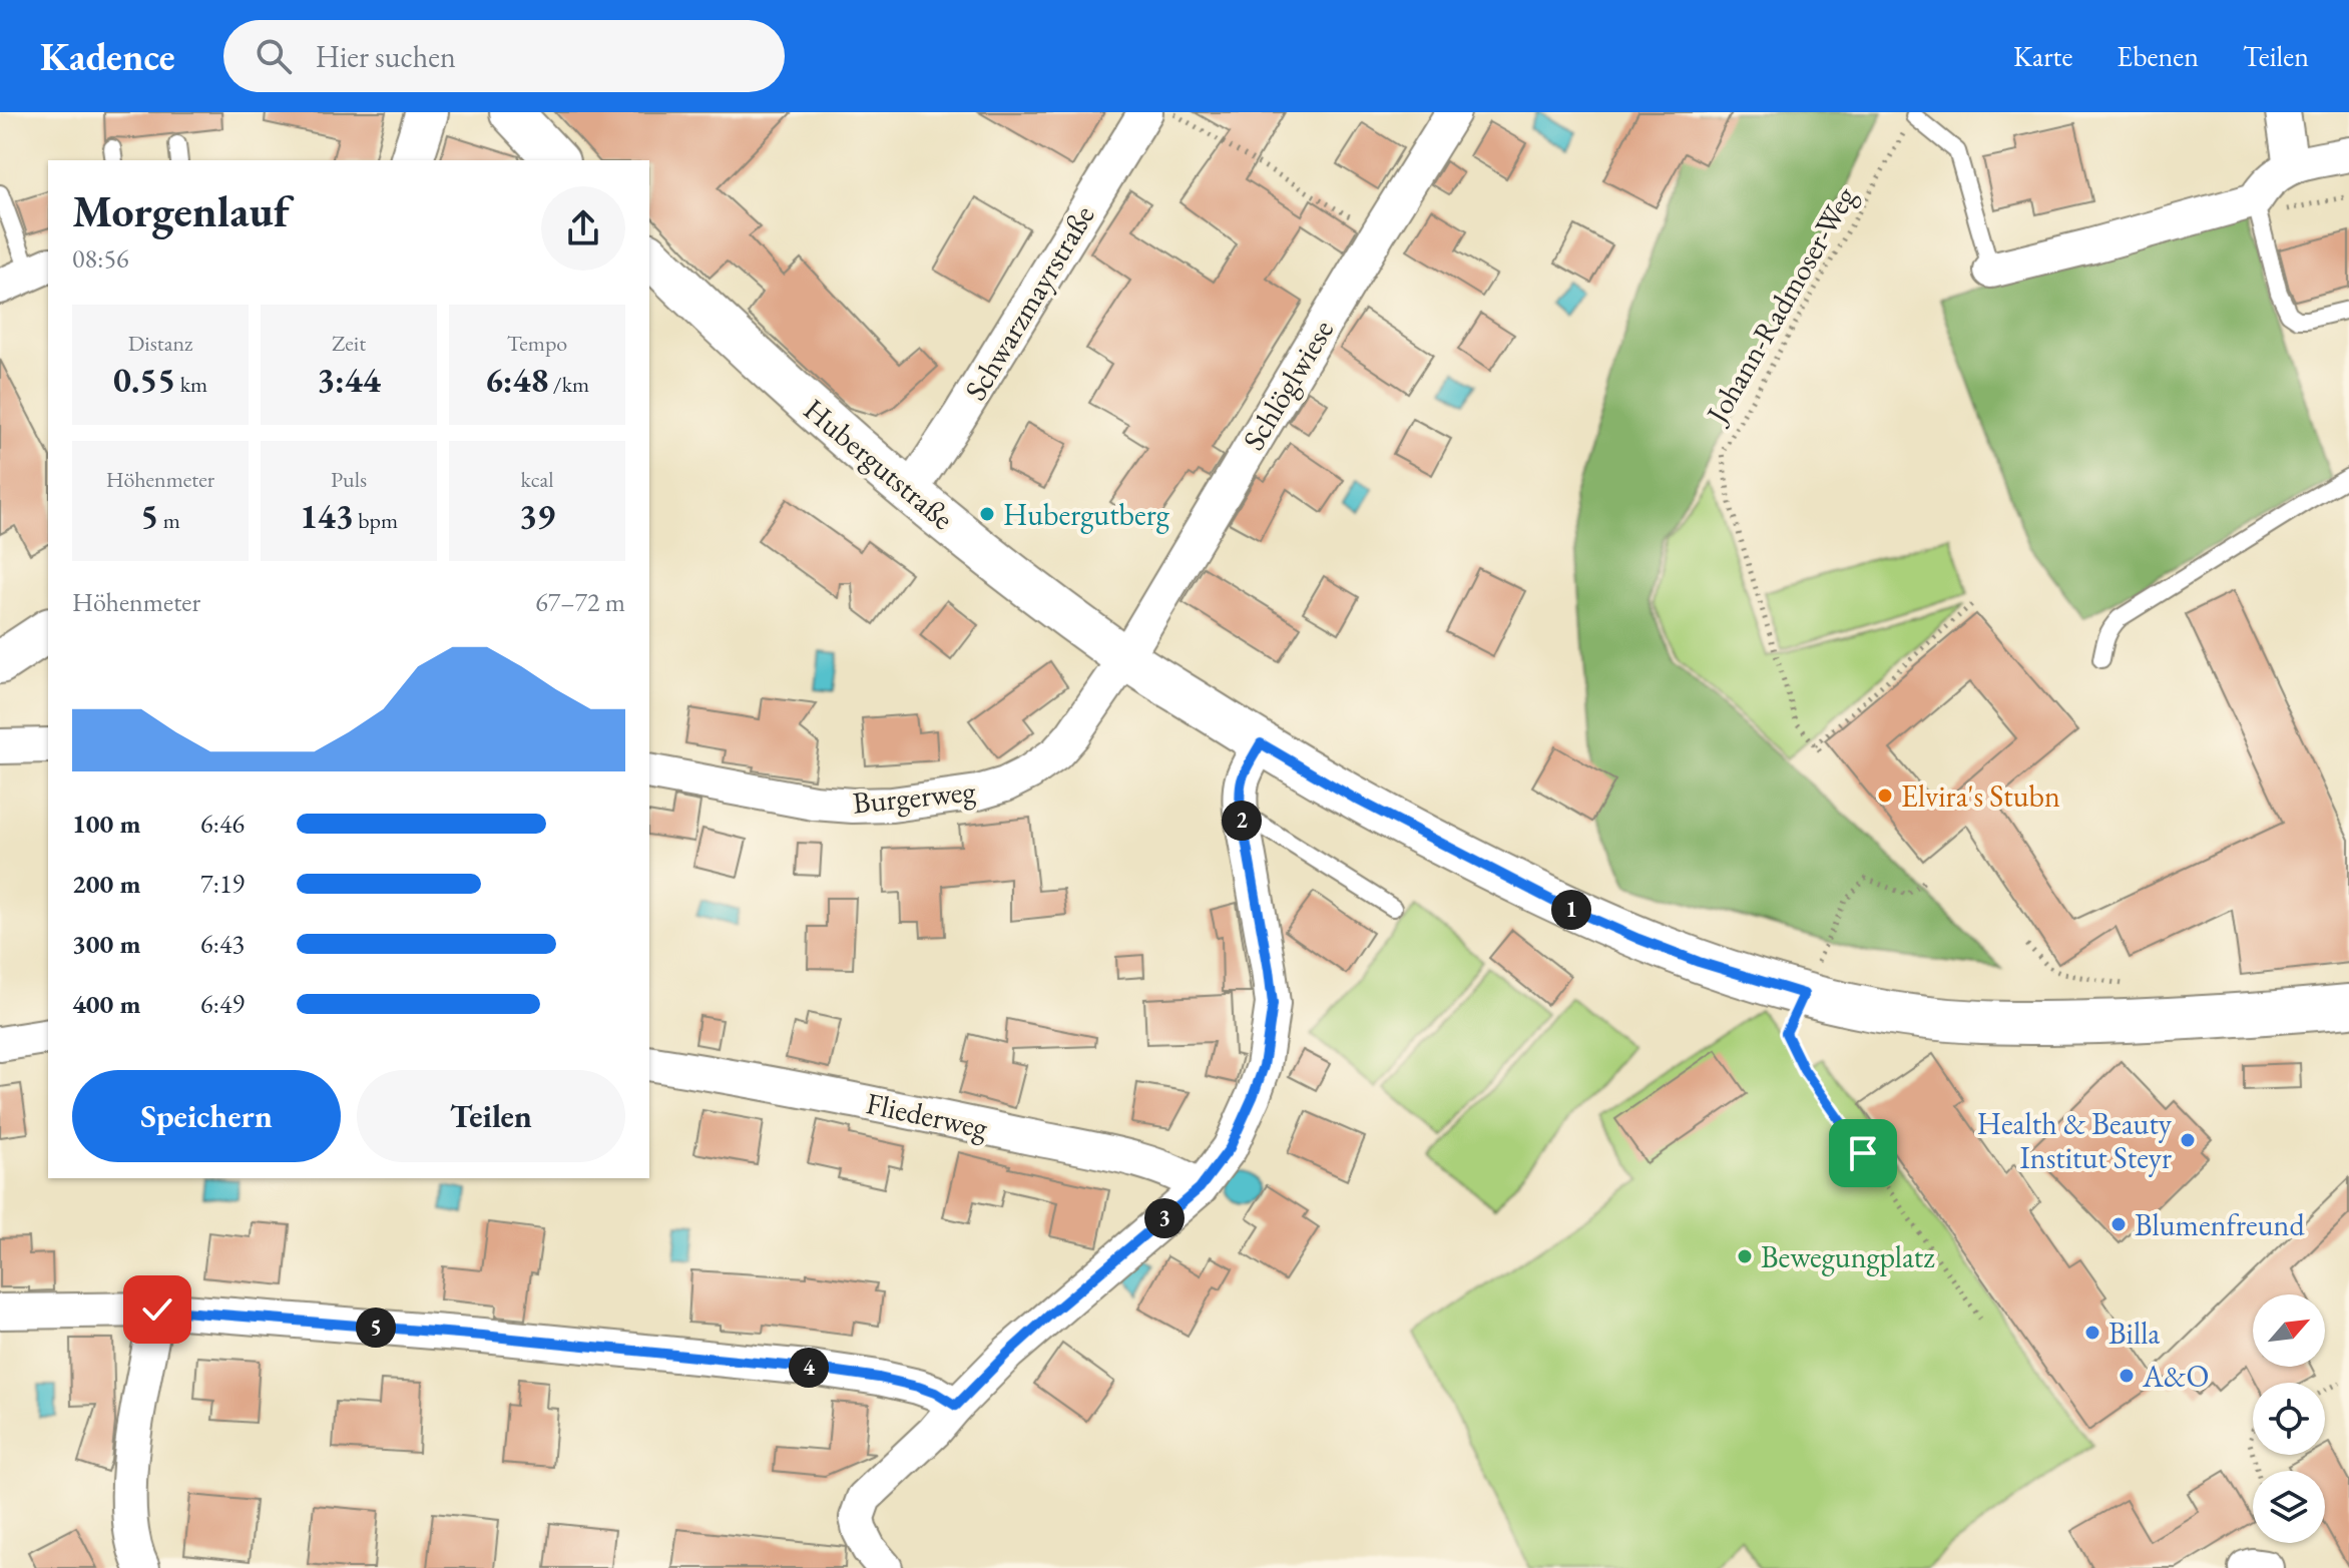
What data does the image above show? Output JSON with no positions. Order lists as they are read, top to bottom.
{
  "streets": {
    "street": [
      "Schwarzmayrstraße",
      "Schlöglwiese",
      "Hubergutstraße",
      "Burgerweg",
      "Fliederweg"
    ],
    "path": ["Johann-Radmoser-Weg"]
  },
  "crossings": [
    ["Schwarzmayrstraße", "Hubergutstraße"],
    ["Schlöglwiese", "Hubergutstraße"],
    ["Schlöglwiese", "Burgerweg"],
    ["Hubergutstraße", "Burgerweg"]
  ],
  "places": [
    "Hubergutberg",
    "Elvira's Stubn",
    "Health & Beauty Institut Steyr",
    "Blumenfreund",
    "Bewegungplatz",
    "Billa",
    "A&O"
  ],
  "north": "top right",
  "page": {
    "header": "Kadence",
    "search": "Hier suchen",
    "nav": ["Karte", "Ebenen", "Teilen"],
    "heading": ["Morgenlauf", "08:56"],
    "stats": [
      ["Distanz", "0.55 km"],
      ["Zeit", "3:44"],
      ["Tempo", "6:48 /km"],
      ["Höhenmeter", "5 m"],
      ["Puls", "143 bpm"],
      ["kcal", "39"]
    ],
    "chart": ["Höhenmeter", "67–72 m"],
    "list": [
      {
        "name": "100 m",
        "note": "6:46"
      },
      {
        "name": "200 m",
        "note": "7:19"
      },
      {
        "name": "300 m",
        "note": "6:43"
      },
      {
        "name": "400 m",
        "note": "6:49"
      }
    ],
    "pins": [
      "2",
      "1",
      "3",
      "5",
      "4"
    ],
    "buttons": ["Speichern", "Teilen"]
  }
}
